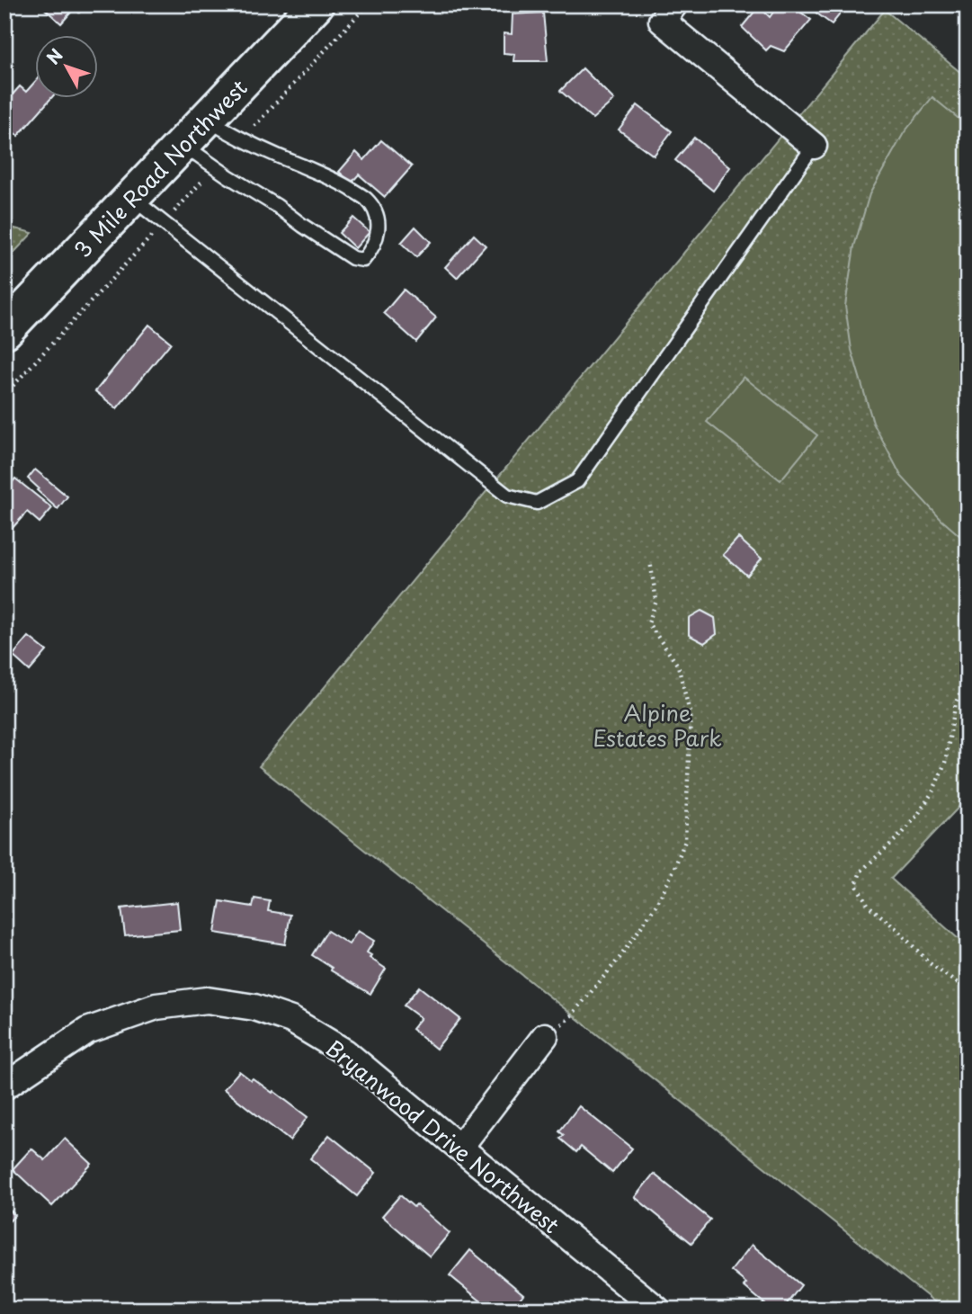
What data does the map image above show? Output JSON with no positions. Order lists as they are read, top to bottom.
{
  "streets": {
    "main road": ["3 Mile Road Northwest"],
    "street": ["Bryanwood Drive Northwest"]
  },
  "parks": ["Alpine Estates Park"],
  "north": "top left"
}
